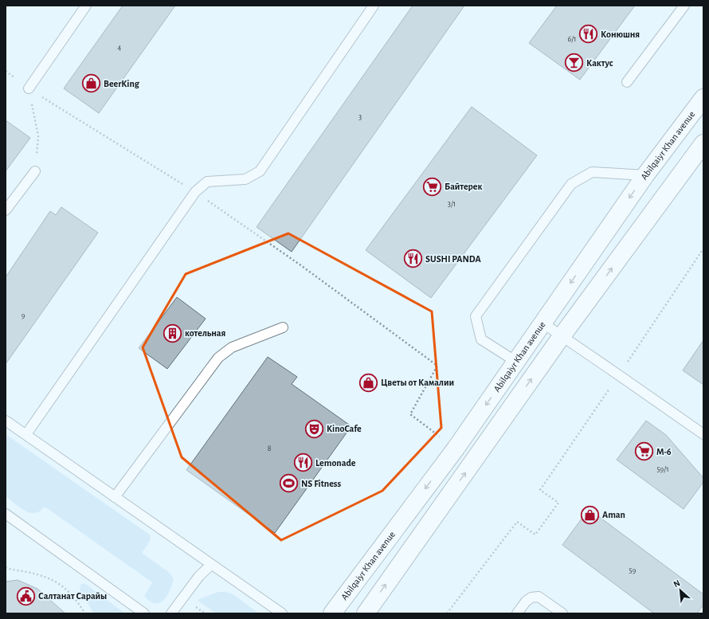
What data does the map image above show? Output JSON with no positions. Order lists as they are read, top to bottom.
{
  "streets": {
    "main road": ["Abilqaiyr Khan avenue"]
  },
  "places": {
    "restaurant": ["Конюшня", "SUSHI PANDA", "Lemonade"],
    "bar": ["Кактус"],
    "shop": ["BeerKing", "Цветы от Камалии", "Aman"],
    "supermarket": ["Байтерек", "M-6"],
    "building": ["котельная"],
    "theatre": ["KinoCafe"],
    "sports": ["NS Fitness"],
    "public building": ["Салтанат Сарайы"]
  },
  "house_numbers": [
    "6/1",
    "4",
    "3",
    "3/1",
    "9",
    "8",
    "59/1",
    "59"
  ],
  "north": "top left"
}
